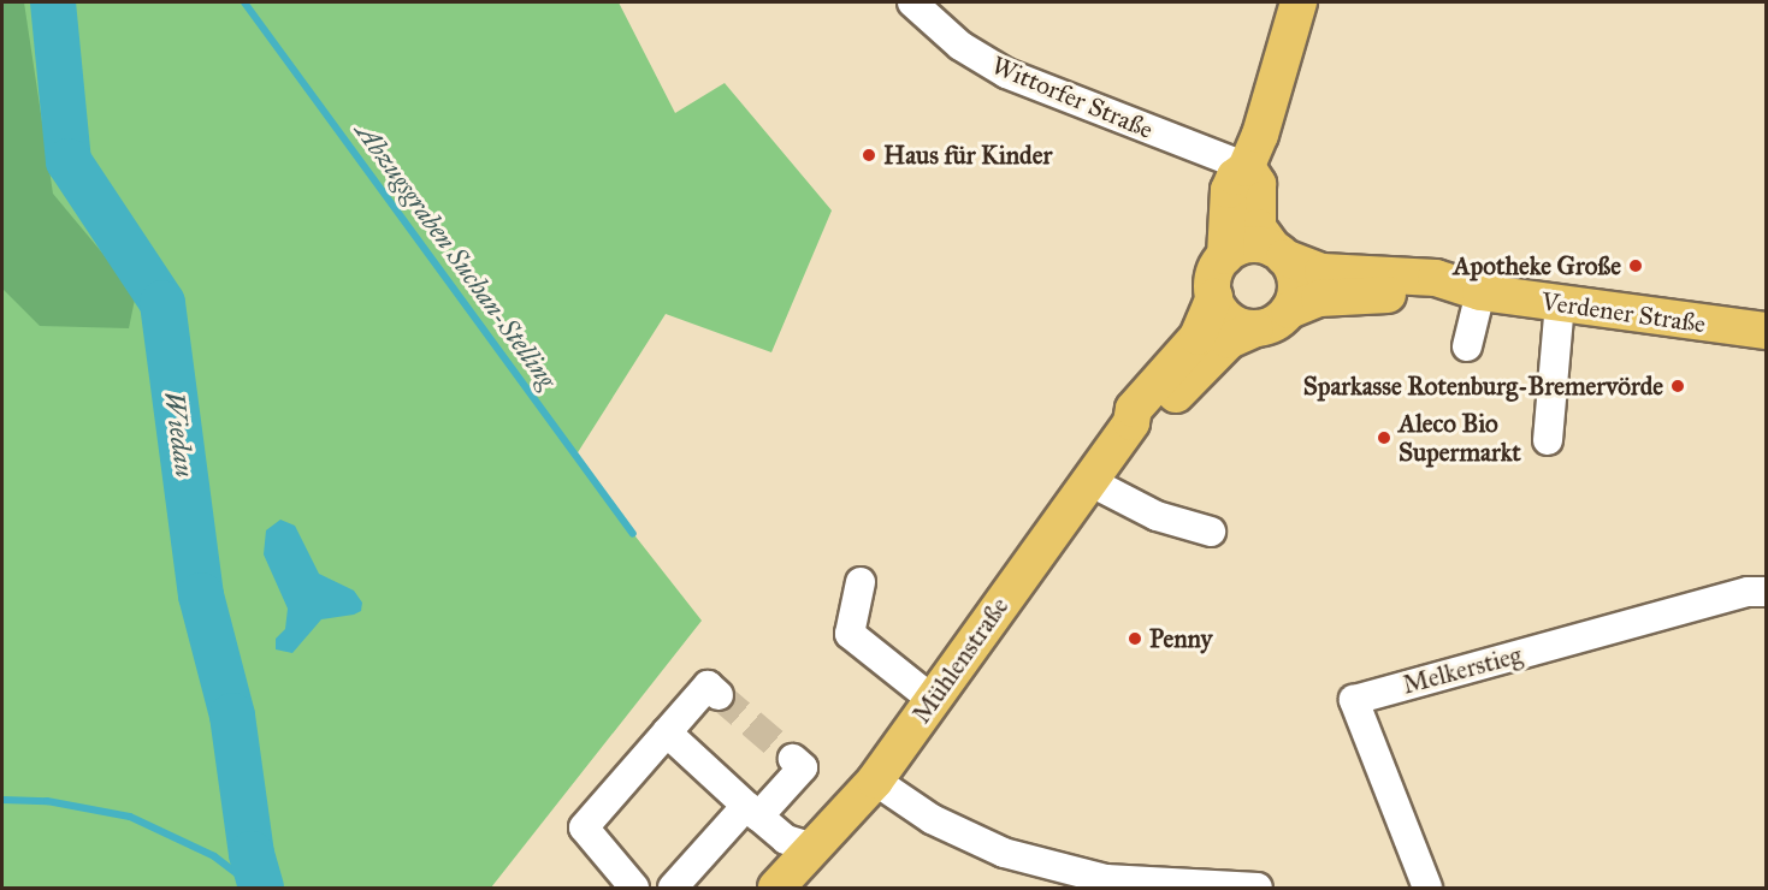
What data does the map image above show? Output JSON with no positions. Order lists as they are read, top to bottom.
{
  "streets": {
    "main road": ["Verdener Straße", "Mühlenstraße"],
    "street": ["Wittorfer Straße", "Melkerstieg"]
  },
  "crossings": [
    ["Verdener Straße", "Mühlenstraße"]
  ],
  "water": ["Abzugsgraben Suchan-Stelling", "Wiedau"],
  "places": [
    "Haus für Kinder",
    "Apotheke Große",
    "Sparkasse Rotenburg-Bremervörde",
    "Aleco Bio Supermarkt",
    "Penny"
  ]
}
